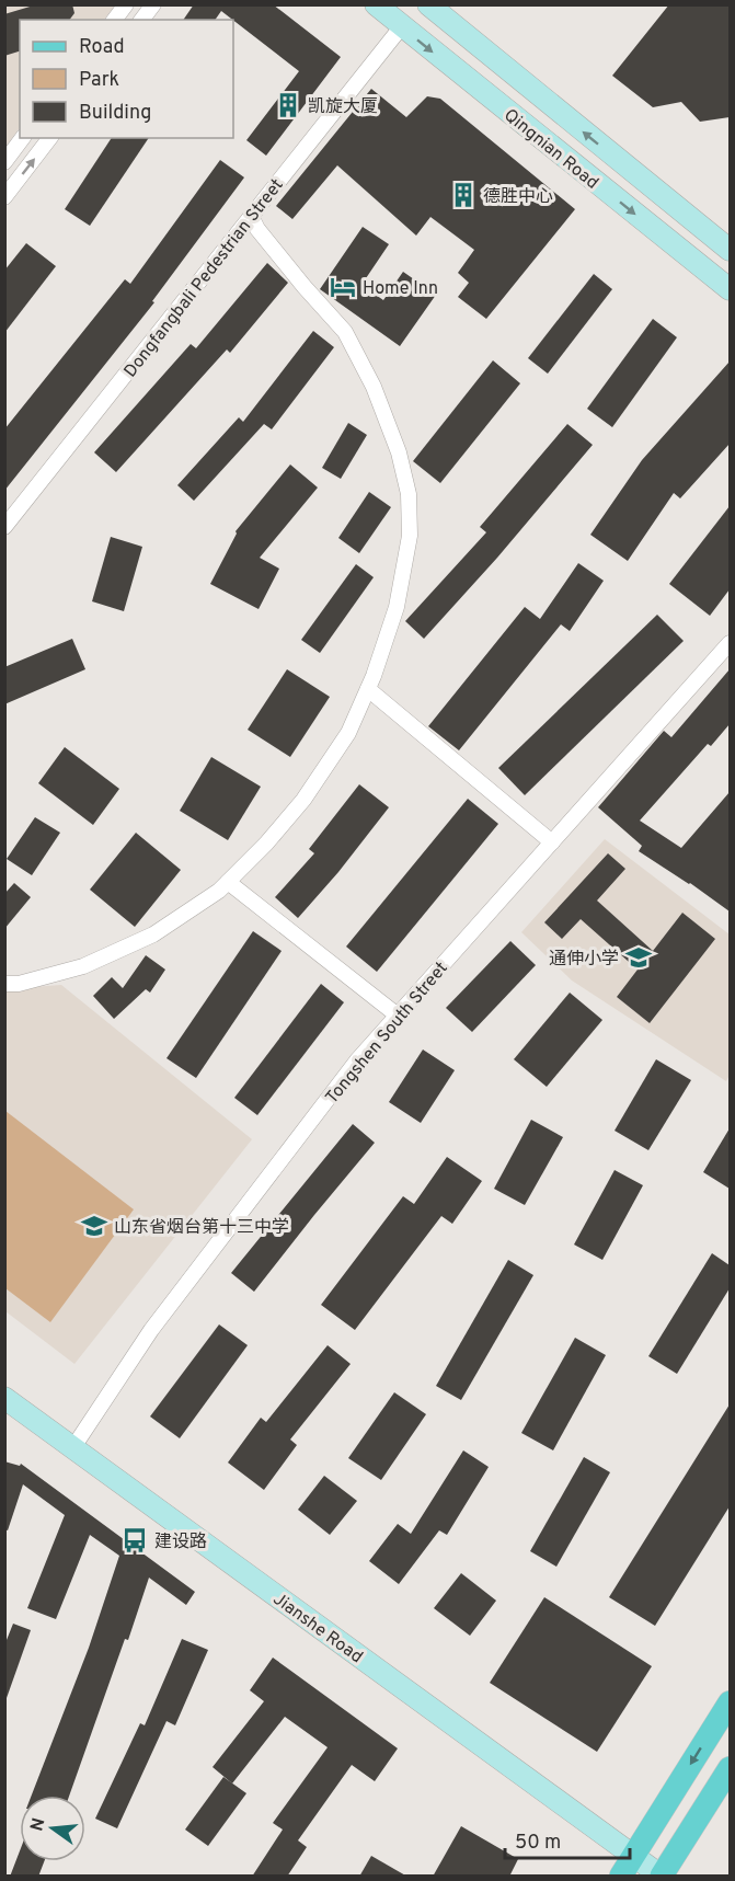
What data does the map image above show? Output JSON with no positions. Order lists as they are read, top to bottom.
{
  "streets": {
    "main road": ["Qingnian Road", "Jianshe Road"],
    "street": ["Dongfangbali Pedestrian Street", "Tongshen South Street"]
  },
  "crossings": [
    ["Qingnian Road", "Dongfangbali Pedestrian Street"],
    ["Tongshen South Street", "Jianshe Road"]
  ],
  "places": {
    "building": ["凯旋大厦", "德胜中心"],
    "hotel": ["Home Inn"],
    "school or university": ["通伸小学", "山东省烟台第十三中学"],
    "bus stop": ["建设路"]
  },
  "legend": ["Road", "Park", "Building"],
  "scale_bar": "50 m",
  "north": "left"
}
